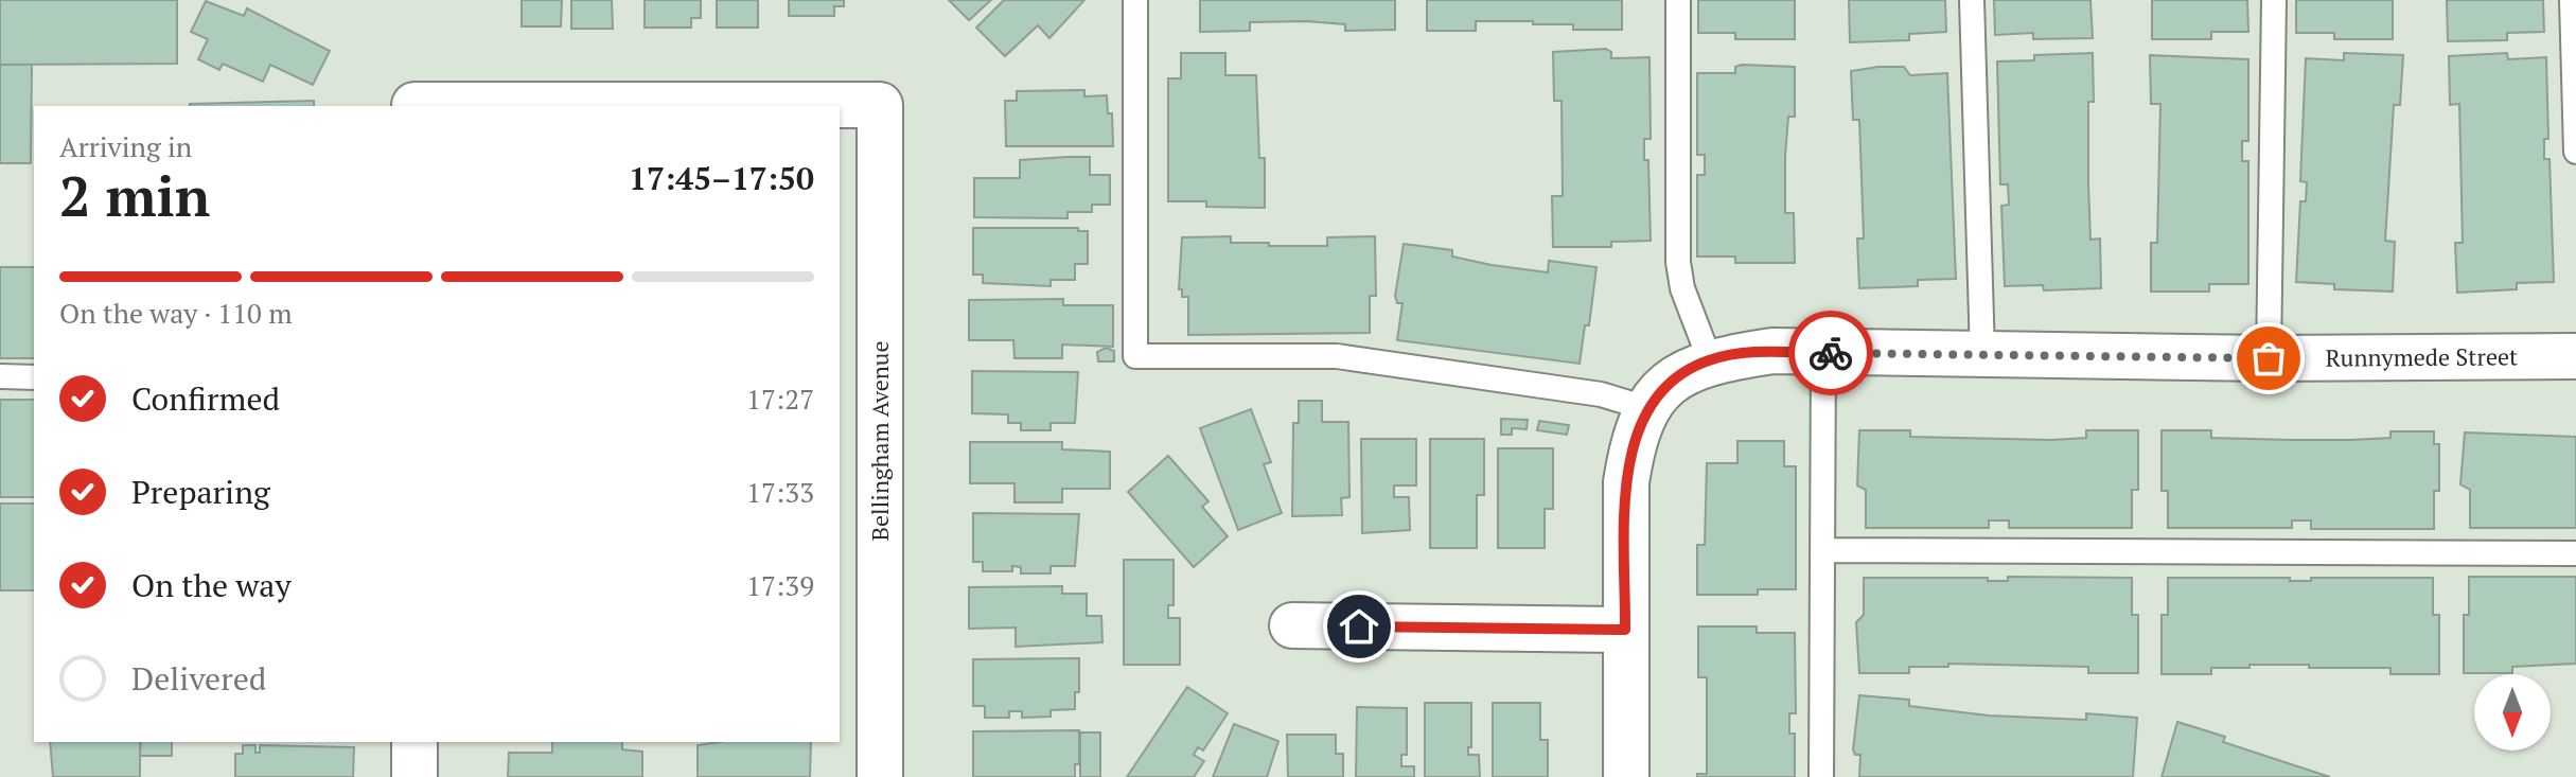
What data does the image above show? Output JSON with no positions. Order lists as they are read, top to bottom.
{
  "streets": {
    "street": ["Runnymede Street", "Bellingham Avenue"]
  },
  "north": "bottom",
  "page": {
    "heading": ["2 min", "Arriving in", "17:45–17:50"],
    "bar": "On the way · 110 m",
    "list": [
      ["Confirmed", "17:27"],
      ["Preparing", "17:33"],
      ["On the way", "17:39"],
      "Delivered"
    ]
  }
}
